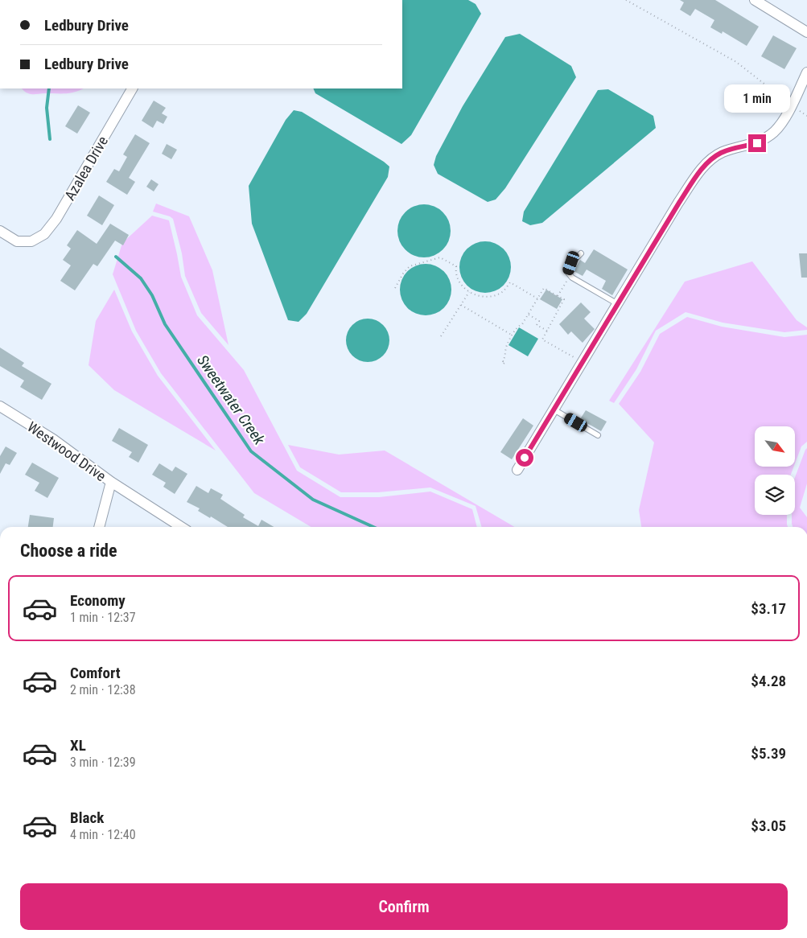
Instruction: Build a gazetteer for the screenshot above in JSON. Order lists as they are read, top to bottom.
{
  "streets": {
    "street": ["Azalea Drive", "Westwood Drive"]
  },
  "water": ["Sweetwater Creek"],
  "north": "bottom right",
  "page": {
    "banner": ["Ledbury Drive", "Ledbury Drive"],
    "bubble": "1 min",
    "heading": "Choose a ride",
    "list": [
      {
        "name": "Economy",
        "note": "1 min · 12:37",
        "value": "$3.17"
      },
      {
        "name": "Comfort",
        "note": "2 min · 12:38",
        "value": "$4.28"
      },
      {
        "name": "XL",
        "note": "3 min · 12:39",
        "value": "$5.39"
      },
      {
        "name": "Black",
        "note": "4 min · 12:40",
        "value": "$3.05"
      }
    ],
    "buttons": "Confirm"
  }
}
